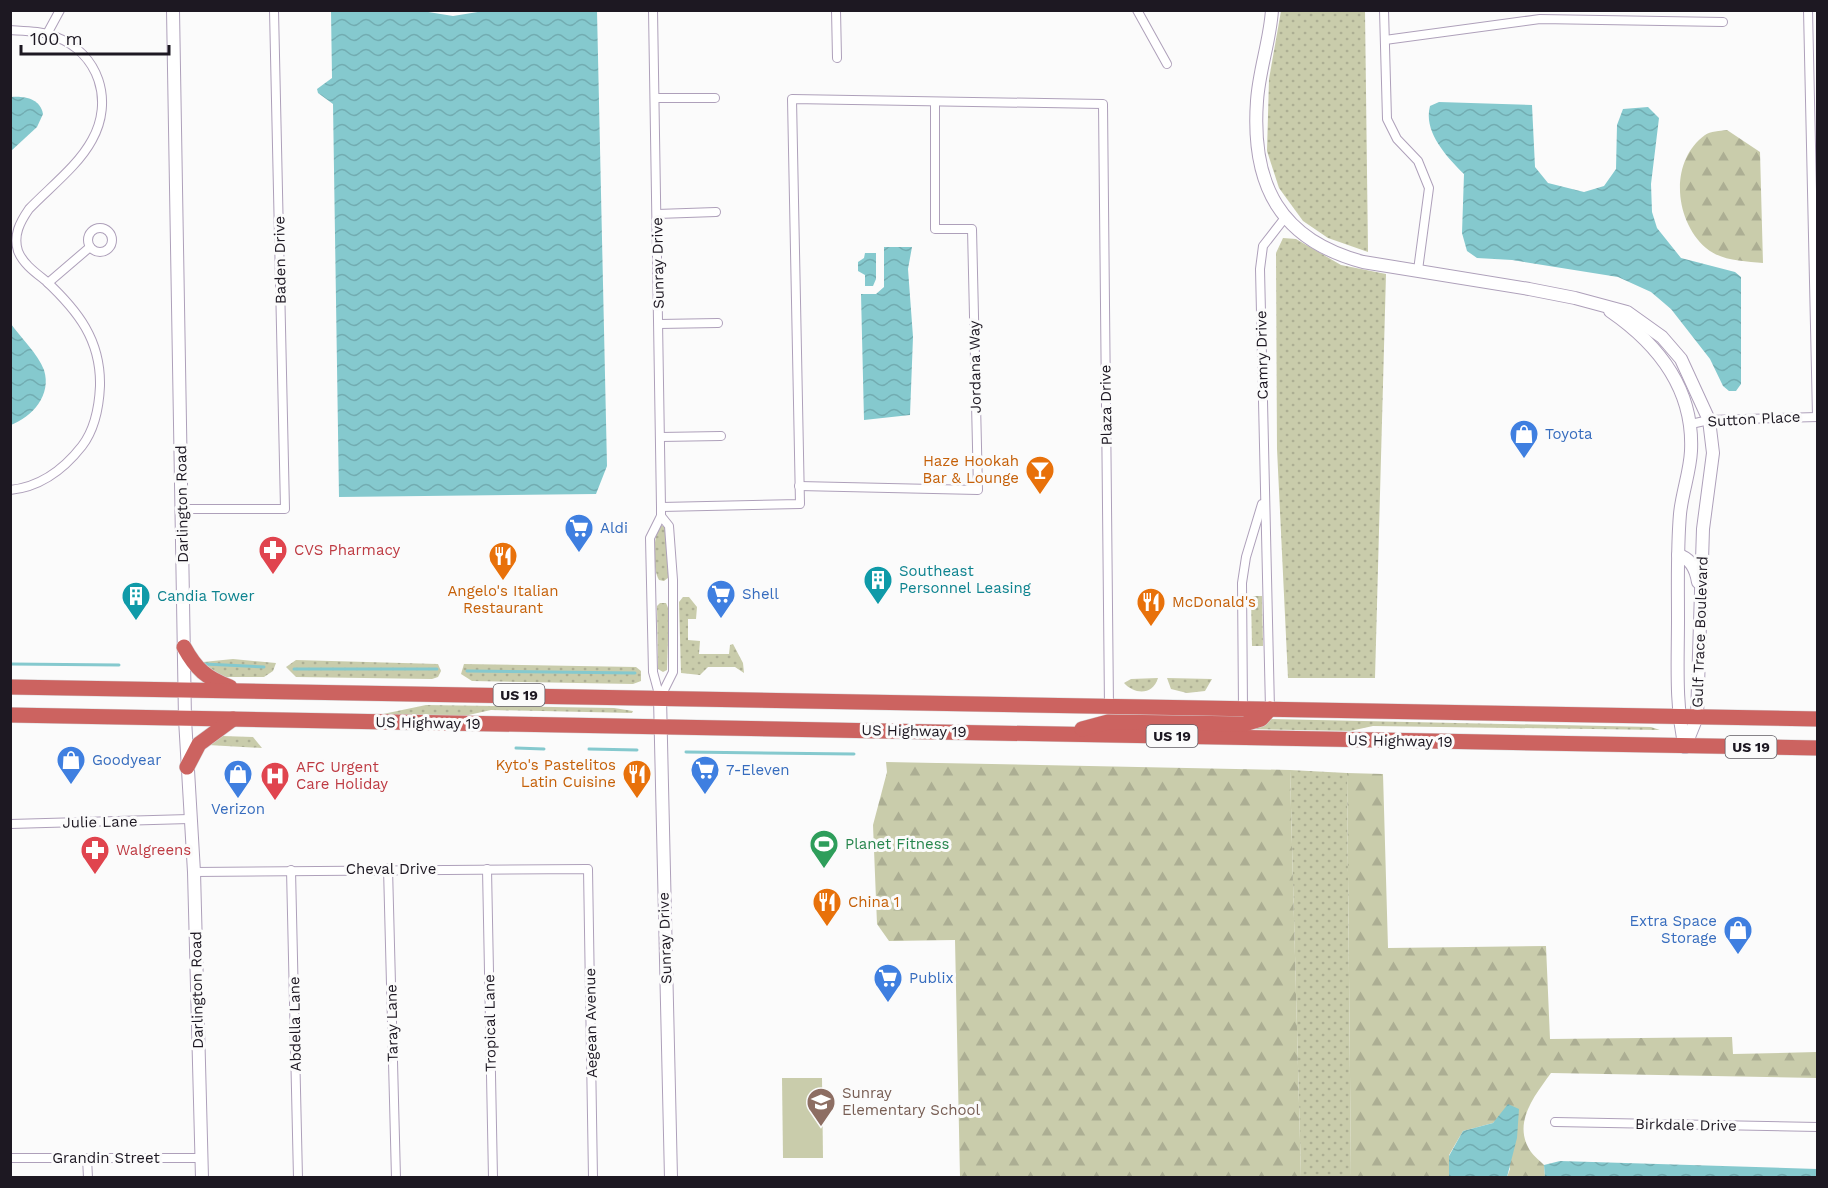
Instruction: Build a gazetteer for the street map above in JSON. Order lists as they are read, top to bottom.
{
  "streets": {
    "highway": ["US 19", "US Highway 19"],
    "street": [
      "Baden Drive",
      "Sunray Drive",
      "Camry Drive",
      "Jordana Way",
      "Plaza Drive",
      "Sutton Place",
      "Darlington Road",
      "Gulf Trace Boulevard",
      "Julie Lane",
      "Cheval Drive",
      "Taray Lane",
      "Tropical Lane",
      "Aegean Avenue",
      "Abdella Lane",
      "Birkdale Drive",
      "Grandin Street"
    ]
  },
  "crossings": [
    ["Baden Drive", "Darlington Road"],
    ["Sunray Drive", "US Highway 19"],
    ["Camry Drive", "Gulf Trace Boulevard"],
    ["Camry Drive", "US Highway 19"],
    ["Jordana Way", "Plaza Drive"],
    ["Plaza Drive", "US Highway 19"],
    ["Sutton Place", "Gulf Trace Boulevard"],
    ["Darlington Road", "US Highway 19"],
    ["Darlington Road", "Julie Lane"],
    ["Darlington Road", "Cheval Drive"],
    ["Darlington Road", "Grandin Street"],
    ["Gulf Trace Boulevard", "US Highway 19"],
    ["Cheval Drive", "Taray Lane"],
    ["Cheval Drive", "Tropical Lane"],
    ["Cheval Drive", "Aegean Avenue"],
    ["Cheval Drive", "Abdella Lane"]
  ],
  "places": {
    "shop": [
      "Toyota",
      "Goodyear",
      "Verizon",
      "Extra Space Storage"
    ],
    "bar": ["Haze Hookah Bar & Lounge"],
    "supermarket": [
      "Aldi",
      "Shell",
      "7-Eleven",
      "Publix"
    ],
    "pharmacy": ["CVS Pharmacy", "Walgreens"],
    "restaurant": [
      "Angelo's Italian Restaurant",
      "McDonald's",
      "Kyto's Pastelitos Latin Cuisine",
      "China 1"
    ],
    "building": ["Southeast Personnel Leasing", "Candia Tower"],
    "hospital": ["AFC Urgent Care Holiday"],
    "sports": ["Planet Fitness"],
    "school or university": ["Sunray Elementary School"]
  },
  "scale_bar": "100 m"
}
